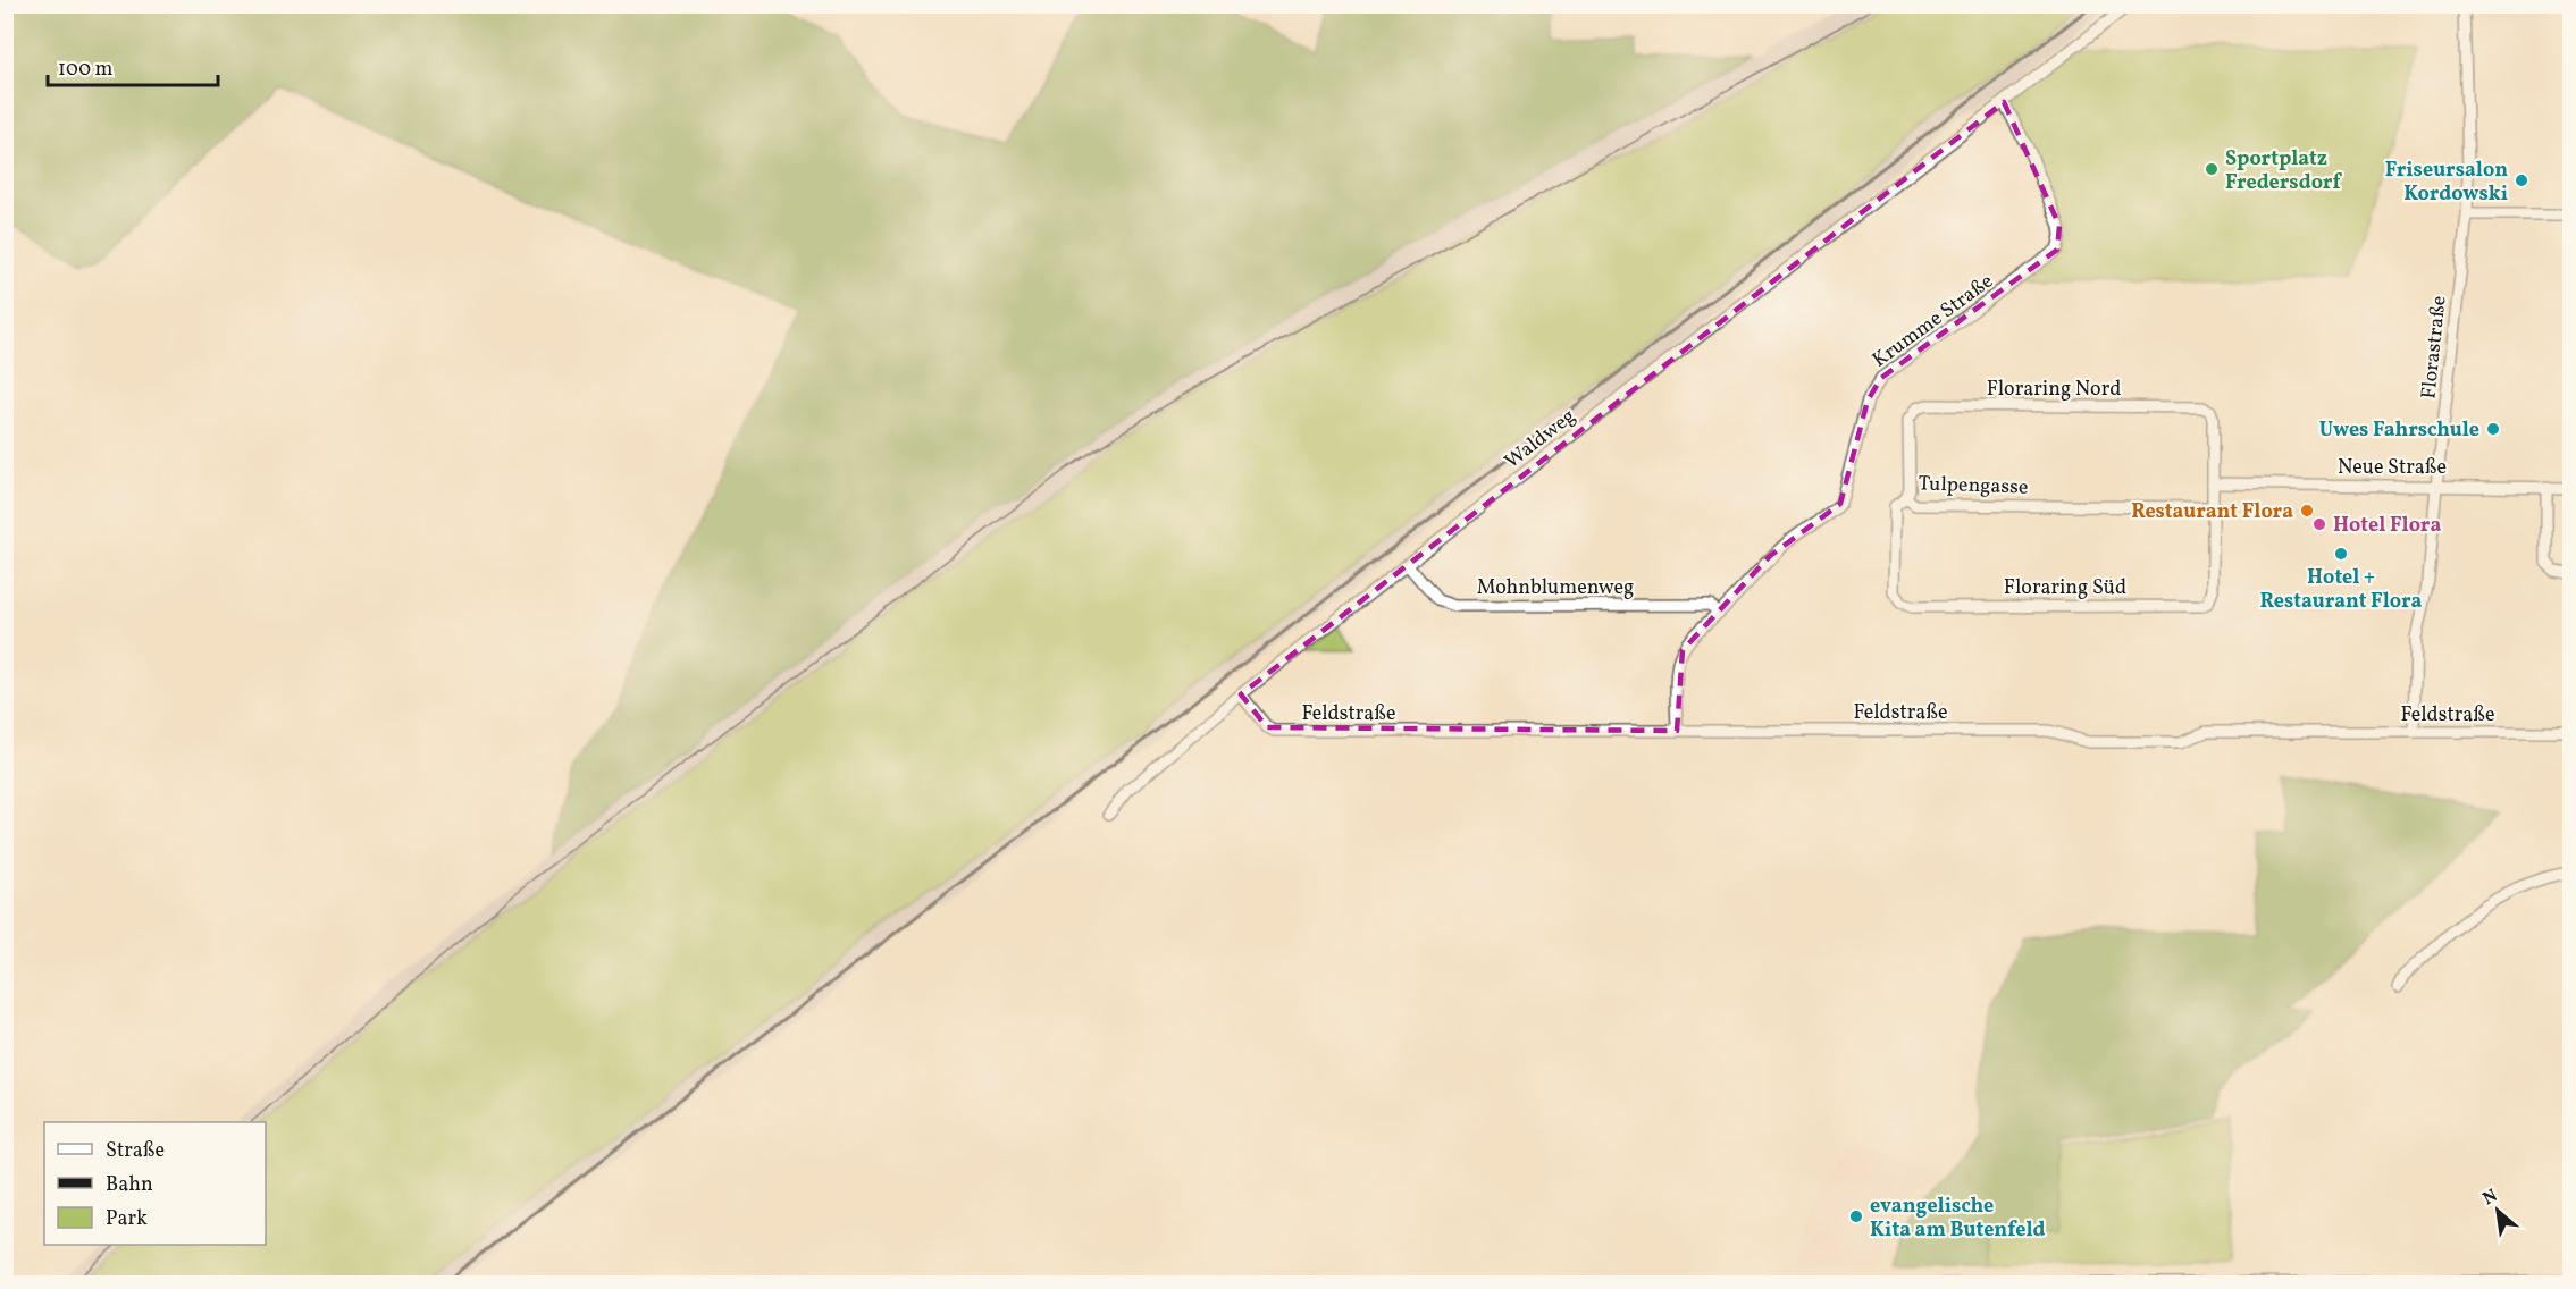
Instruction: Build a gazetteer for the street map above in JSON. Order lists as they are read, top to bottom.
{
  "streets": {
    "street": [
      "Krumme Straße",
      "Florastraße",
      "Floraring Nord",
      "Waldweg",
      "Neue Straße",
      "Tulpengasse",
      "Mohnblumenweg",
      "Floraring Süd",
      "Feldstraße"
    ]
  },
  "crossings": [
    ["Krumme Straße", "Waldweg"],
    ["Krumme Straße", "Mohnblumenweg"],
    ["Krumme Straße", "Feldstraße"],
    ["Florastraße", "Neue Straße"],
    ["Florastraße", "Feldstraße"],
    ["Floraring Nord", "Neue Straße"],
    ["Floraring Nord", "Tulpengasse"],
    ["Floraring Nord", "Floraring Süd"],
    ["Waldweg", "Mohnblumenweg"],
    ["Waldweg", "Feldstraße"],
    ["Neue Straße", "Floraring Süd"],
    ["Tulpengasse", "Floraring Süd"]
  ],
  "places": [
    "Sportplatz Fredersdorf",
    "Friseursalon Kordowski",
    "Uwes Fahrschule",
    "Restaurant Flora",
    "Hotel Flora",
    "Hotel + Restaurant Flora",
    "evangelische Kita am Butenfeld"
  ],
  "legend": ["Straße", "Bahn", "Park"],
  "scale_bar": "100 m",
  "north": "top left"
}
